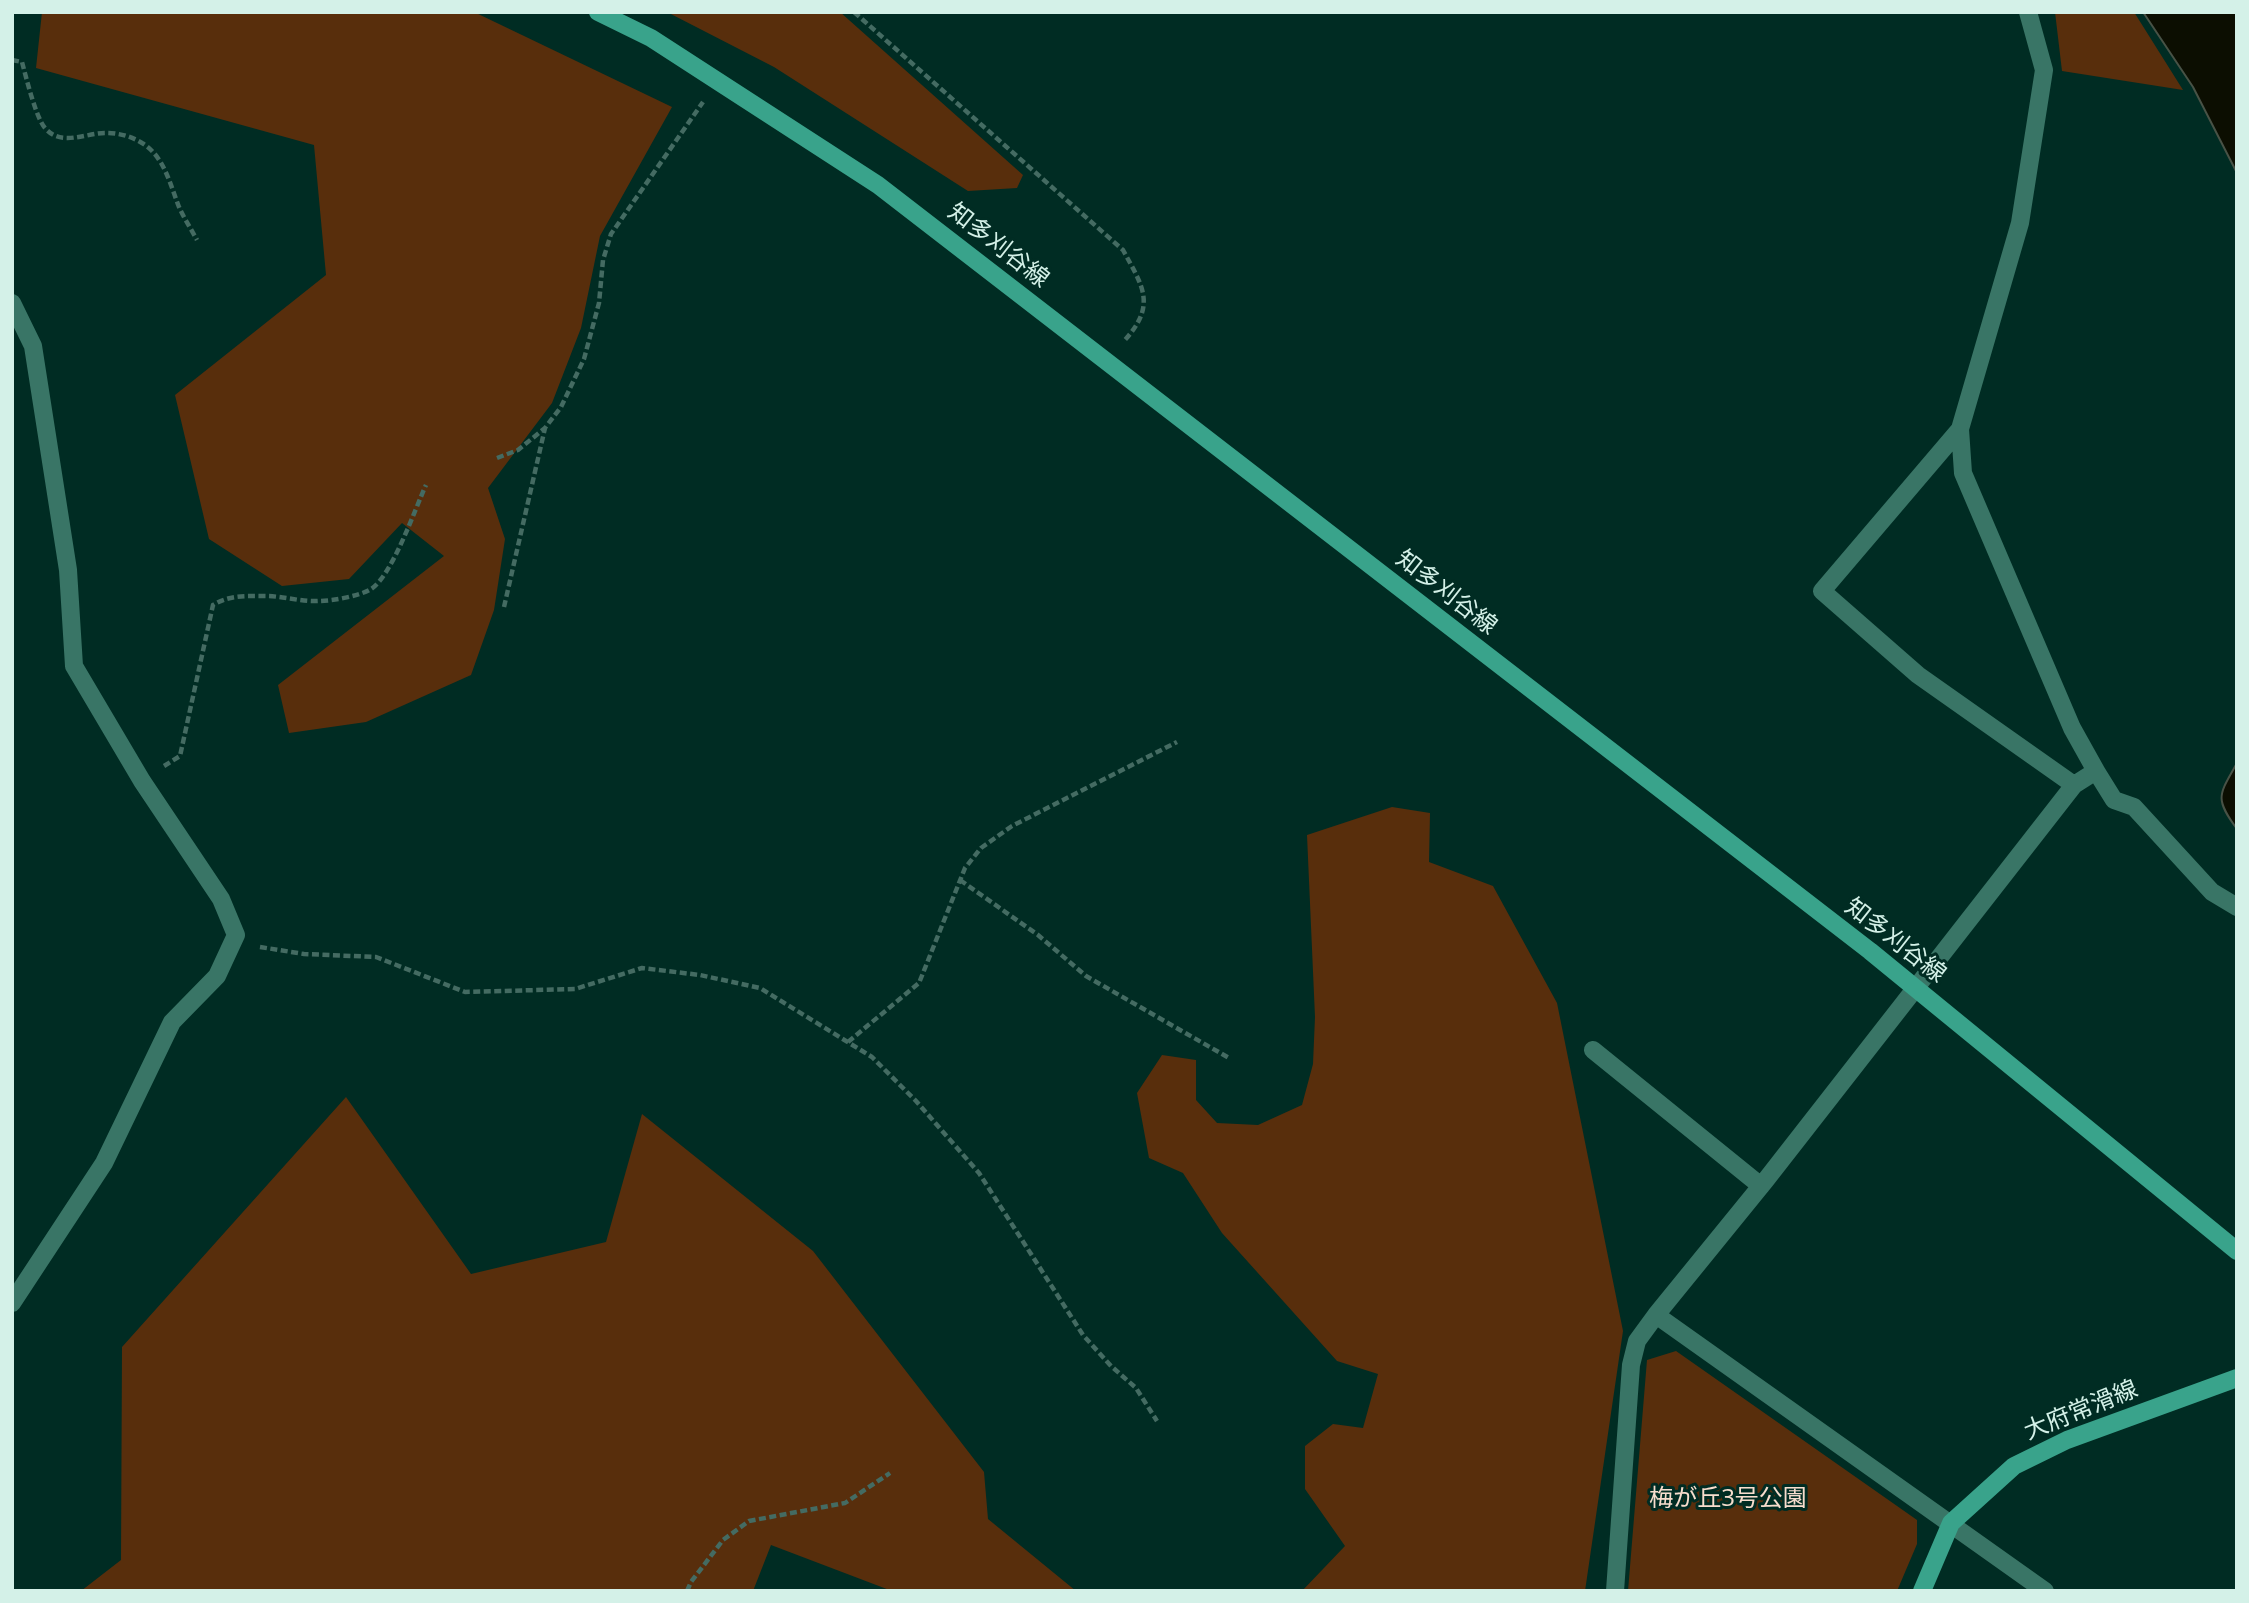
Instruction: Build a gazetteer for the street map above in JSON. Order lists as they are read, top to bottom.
{
  "streets": {
    "street": ["知多刈谷線", "大府常滑線"]
  },
  "parks": ["梅が丘3号公園"]
}
